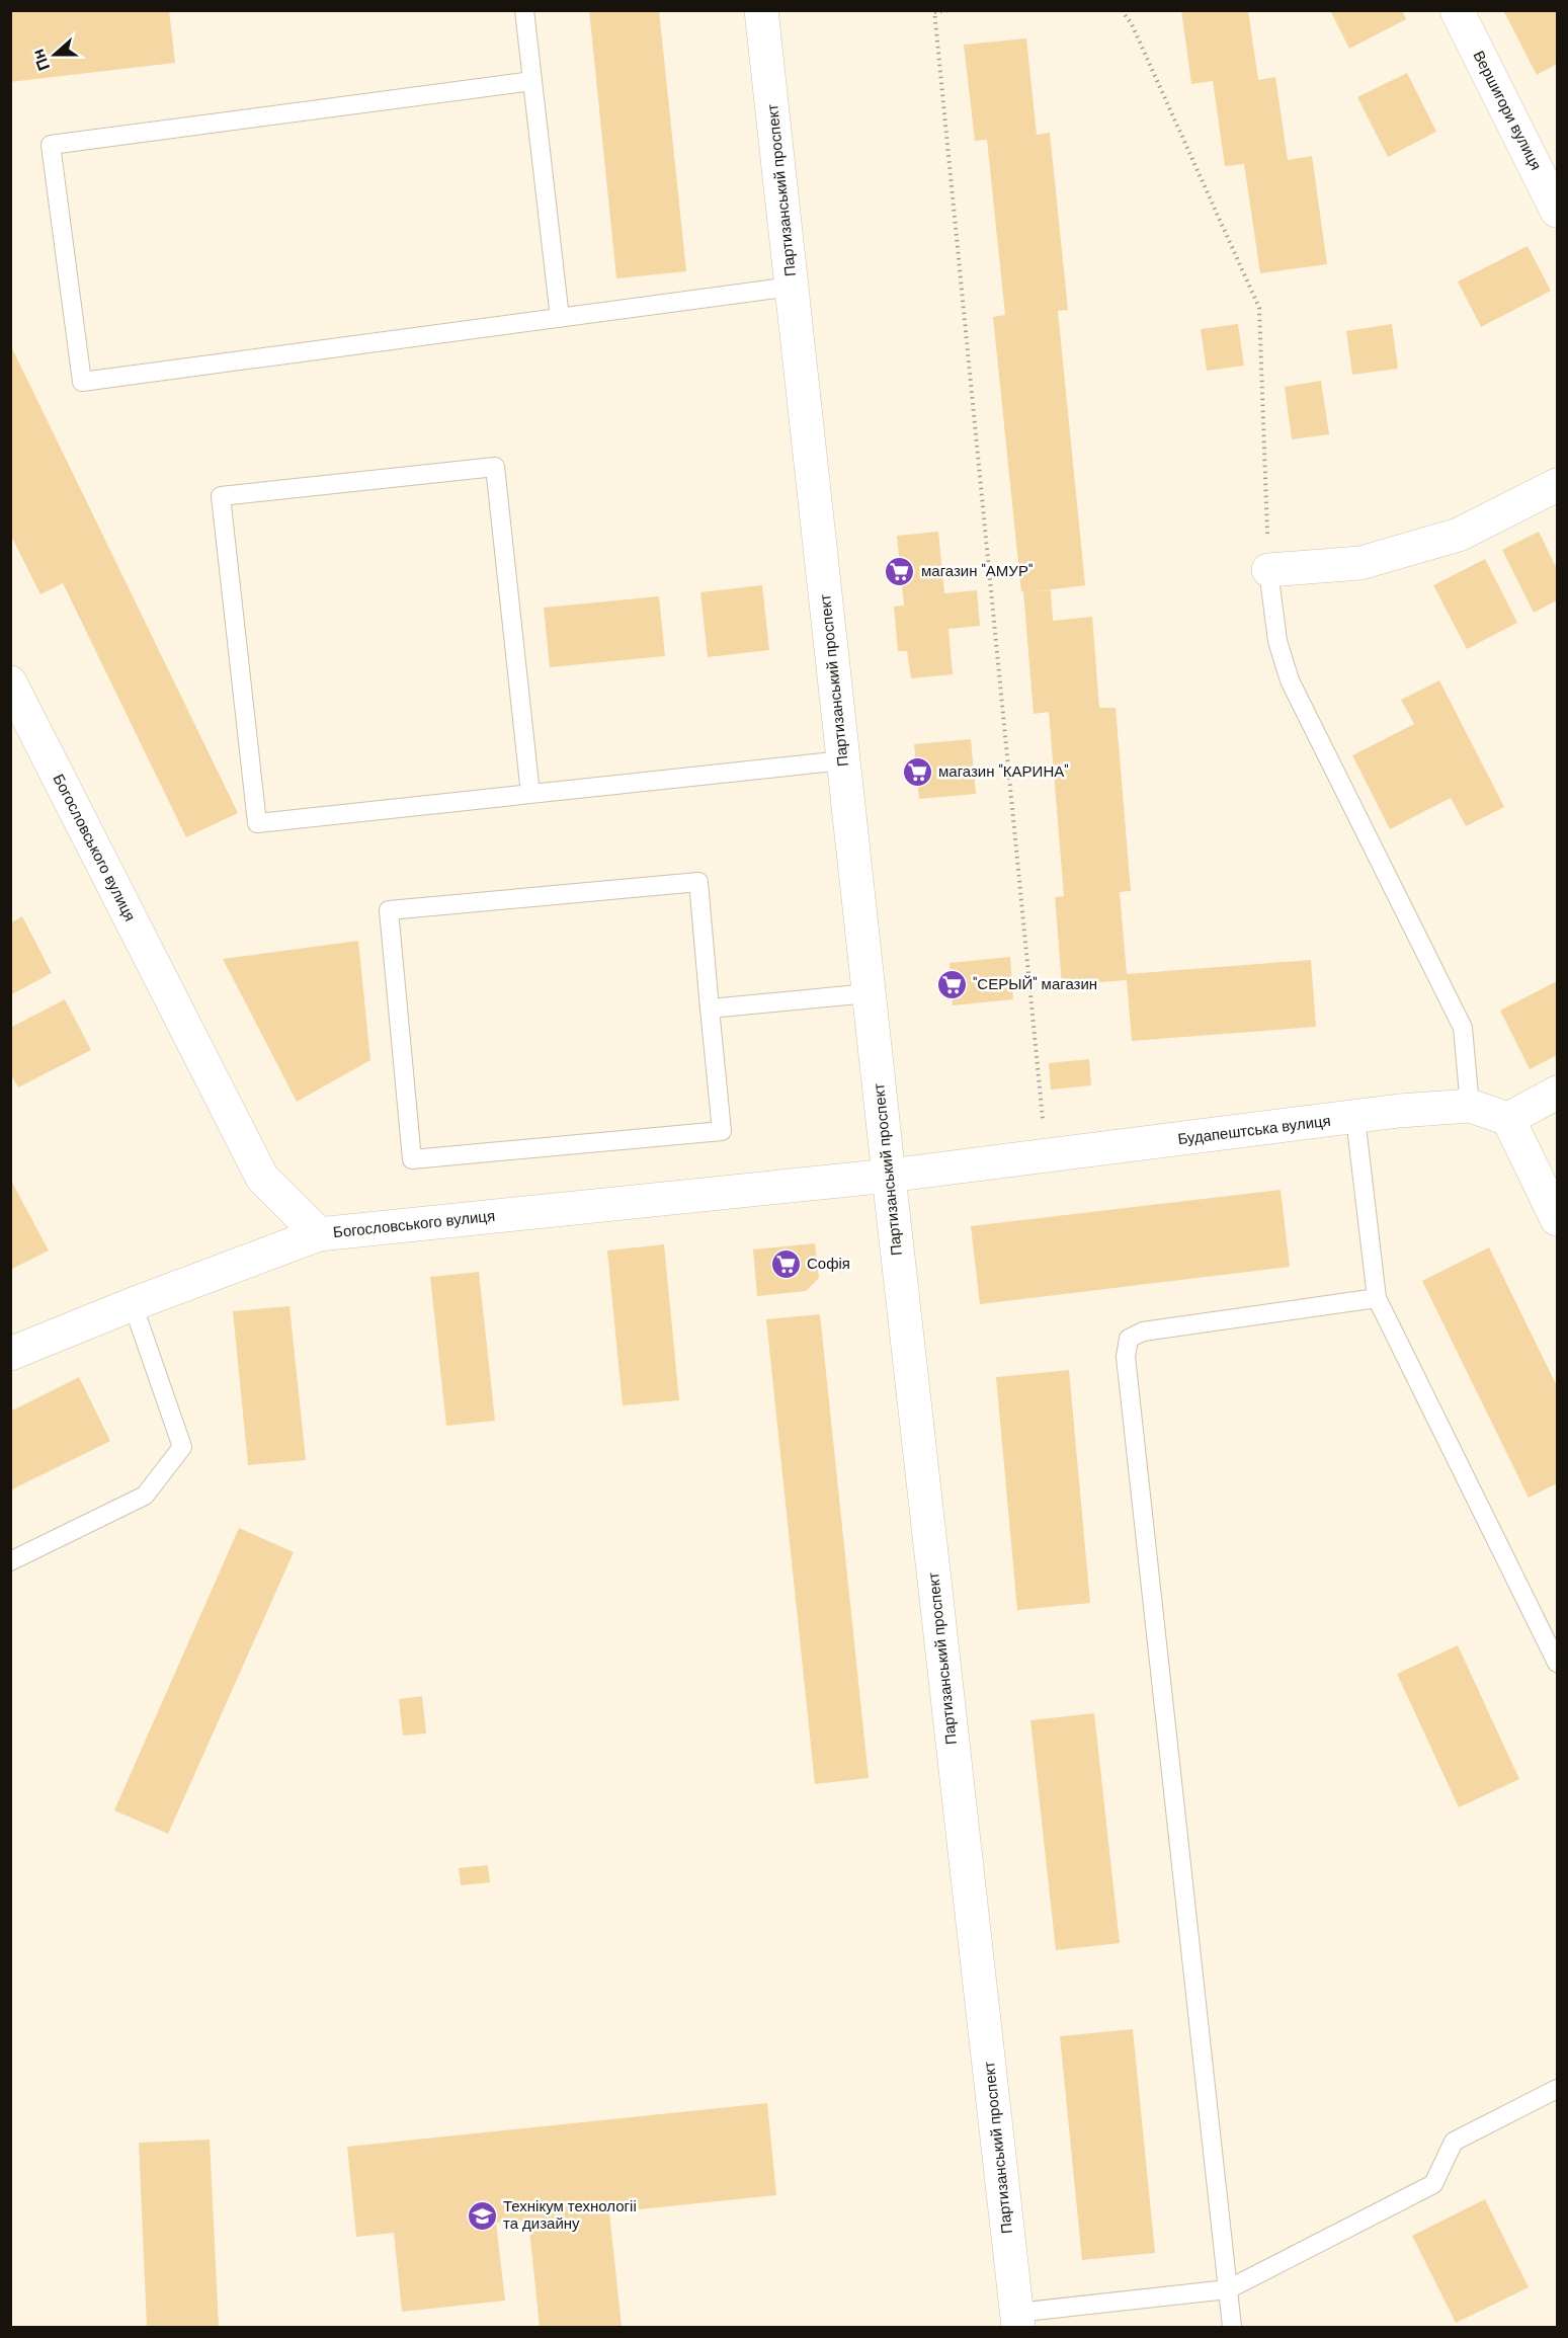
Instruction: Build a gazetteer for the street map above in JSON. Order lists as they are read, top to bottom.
{
  "streets": {
    "street": [
      "Вершигори вулиця",
      "Партизанський проспект",
      "Богословського вулиця",
      "Будапештська вулиця"
    ]
  },
  "crossings": [
    ["Партизанський проспект", "Богословського вулиця"],
    ["Партизанський проспект", "Будапештська вулиця"],
    ["Богословського вулиця", "Будапештська вулиця"]
  ],
  "places": {
    "supermarket": [
      "магазин \"АМУР\"",
      "магазин \"КАРИНА\"",
      "\"СЕРЫЙ\" магазин",
      "Софія"
    ],
    "school or university": ["Технікум технологіі та дизайну"]
  },
  "north": "left"
}
